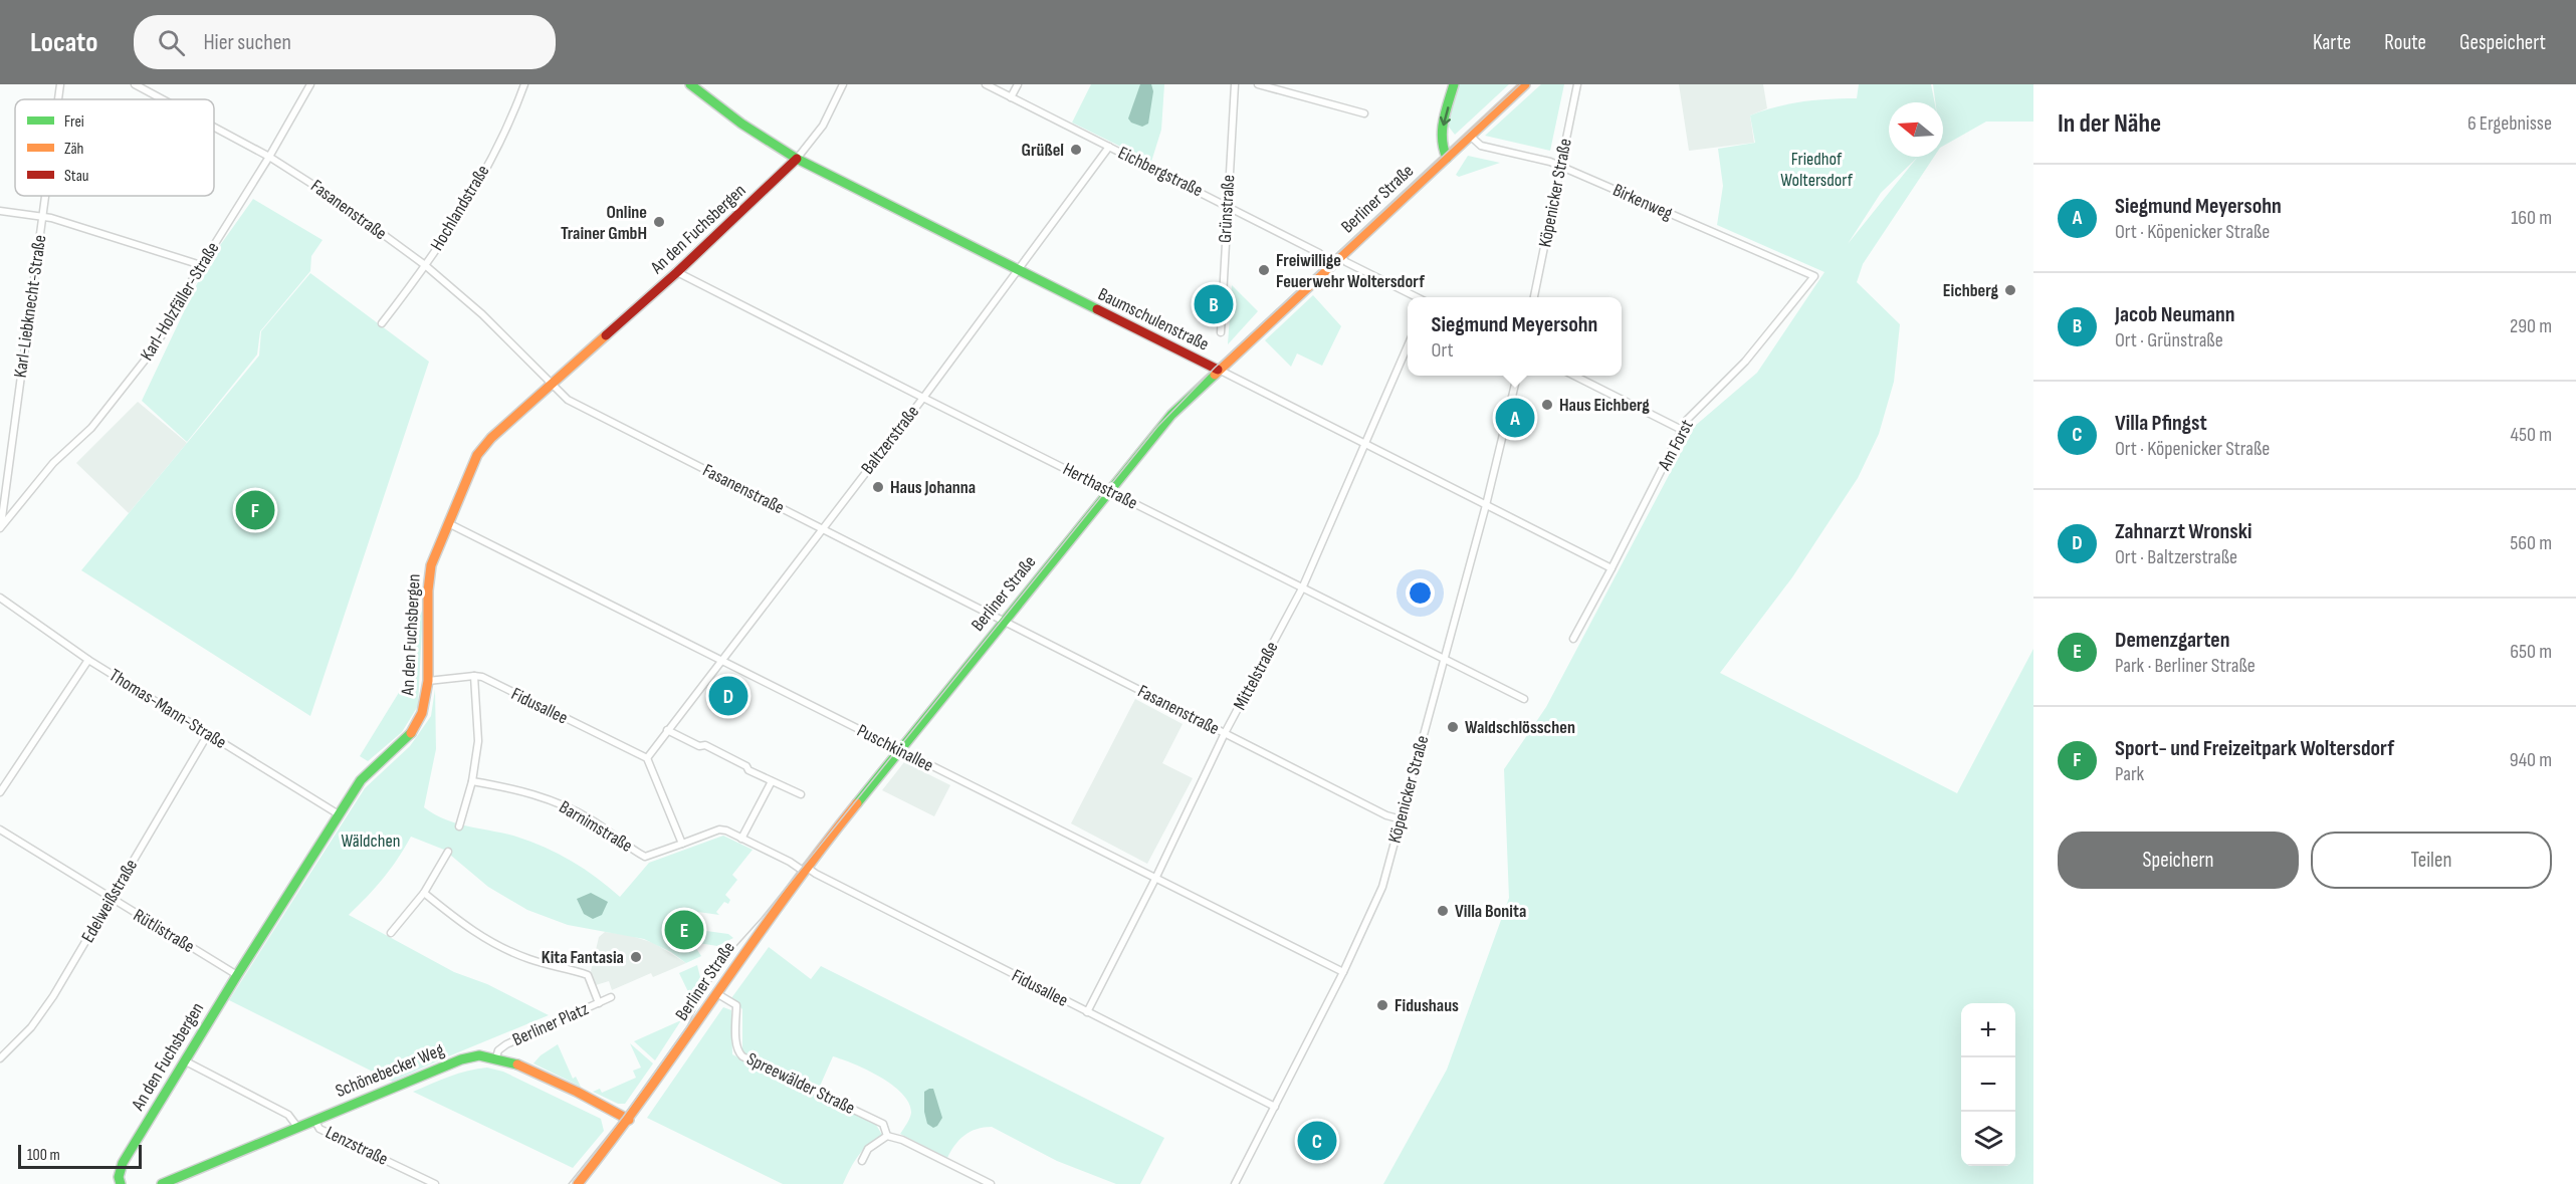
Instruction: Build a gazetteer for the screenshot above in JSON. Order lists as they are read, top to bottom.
{
  "streets": {
    "street": [
      "Eichbergstraße",
      "Köpenicker Straße",
      "Berliner Straße",
      "Birkenweg",
      "Hochlandstraße",
      "Grünstraße",
      "Fasanenstraße",
      "An den Fuchsbergen",
      "Karl-Holzfäller-Straße",
      "Karl-Liebknecht-Straße",
      "Baumschulenstraße",
      "Baltzerstraße",
      "Am Forst",
      "Herthastraße",
      "Mittelstraße",
      "Fidusallee",
      "Thomas-Mann-Straße",
      "Puschkinallee",
      "Barnimstraße",
      "Edelweißstraße",
      "Rütlistraße",
      "Berliner Platz",
      "Schönebecker Weg",
      "Spreewälder Straße",
      "Lenzstraße"
    ]
  },
  "crossings": [
    ["Eichbergstraße", "Berliner Straße"],
    ["Eichbergstraße", "Grünstraße"],
    ["Eichbergstraße", "Baltzerstraße"],
    ["Köpenicker Straße", "Birkenweg"],
    ["Köpenicker Straße", "Fasanenstraße"],
    ["Köpenicker Straße", "Baumschulenstraße"],
    ["Köpenicker Straße", "Herthastraße"],
    ["Köpenicker Straße", "Fidusallee"],
    ["Köpenicker Straße", "Puschkinallee"],
    ["Berliner Straße", "Birkenweg"],
    ["Berliner Straße", "Fasanenstraße"],
    ["Berliner Straße", "Baumschulenstraße"],
    ["Berliner Straße", "Herthastraße"],
    ["Berliner Straße", "Fidusallee"],
    ["Berliner Straße", "Puschkinallee"],
    ["Berliner Straße", "Schönebecker Weg"],
    ["Berliner Straße", "Spreewälder Straße"],
    ["Birkenweg", "Am Forst"],
    ["Hochlandstraße", "Fasanenstraße"],
    ["Fasanenstraße", "An den Fuchsbergen"],
    ["Fasanenstraße", "Karl-Holzfäller-Straße"],
    ["Fasanenstraße", "Baltzerstraße"],
    ["Fasanenstraße", "Mittelstraße"],
    ["An den Fuchsbergen", "Baumschulenstraße"],
    ["An den Fuchsbergen", "Herthastraße"],
    ["An den Fuchsbergen", "Fidusallee"],
    ["An den Fuchsbergen", "Thomas-Mann-Straße"],
    ["An den Fuchsbergen", "Puschkinallee"],
    ["An den Fuchsbergen", "Rütlistraße"],
    ["Karl-Holzfäller-Straße", "Karl-Liebknecht-Straße"],
    ["Baumschulenstraße", "Baltzerstraße"],
    ["Baumschulenstraße", "Am Forst"],
    ["Baumschulenstraße", "Mittelstraße"],
    ["Baltzerstraße", "Herthastraße"],
    ["Baltzerstraße", "Puschkinallee"],
    ["Herthastraße", "Mittelstraße"],
    ["Mittelstraße", "Fidusallee"],
    ["Mittelstraße", "Puschkinallee"],
    ["Fidusallee", "Barnimstraße"],
    ["Thomas-Mann-Straße", "Edelweißstraße"],
    ["Edelweißstraße", "Rütlistraße"],
    ["Berliner Platz", "Schönebecker Weg"],
    ["Schönebecker Weg", "Lenzstraße"]
  ],
  "parks": ["Friedhof Woltersdorf", "Wäldchen"],
  "places": [
    "Grüßel",
    "Online Trainer GmbH",
    "Freiwillige Feuerwehr Woltersdorf",
    "Eichberg",
    "Haus Eichberg",
    "Haus Johanna",
    "Waldschlösschen",
    "Villa Bonita",
    "Kita Fantasia",
    "Fidushaus"
  ],
  "legend": ["Frei", "Zäh", "Stau"],
  "scale_bar": "100 m",
  "north": "left",
  "page": {
    "header": "Locato",
    "search": "Hier suchen",
    "nav": ["Karte", "Route", "Gespeichert"],
    "heading": ["In der Nähe", "6 Ergebnisse"],
    "list": [
      {
        "mark": "A",
        "name": "Siegmund Meyersohn",
        "note": "Ort · Köpenicker Straße",
        "value": "160 m"
      },
      {
        "mark": "B",
        "name": "Jacob Neumann",
        "note": "Ort · Grünstraße",
        "value": "290 m"
      },
      {
        "mark": "C",
        "name": "Villa Pfingst",
        "note": "Ort · Köpenicker Straße",
        "value": "450 m"
      },
      {
        "mark": "D",
        "name": "Zahnarzt Wronski",
        "note": "Ort · Baltzerstraße",
        "value": "560 m"
      },
      {
        "mark": "E",
        "name": "Demenzgarten",
        "note": "Park · Berliner Straße",
        "value": "650 m"
      },
      {
        "mark": "F",
        "name": "Sport- und Freizeitpark Woltersdorf",
        "note": "Park",
        "value": "940 m"
      }
    ],
    "pins": [
      "B",
      "A",
      "F",
      "D",
      "E",
      "C"
    ],
    "popup": ["Siegmund Meyersohn", "Ort"],
    "buttons": ["Speichern", "Teilen"],
    "map_buttons": ["+", "−"],
    "scale": "100 m"
  }
}
